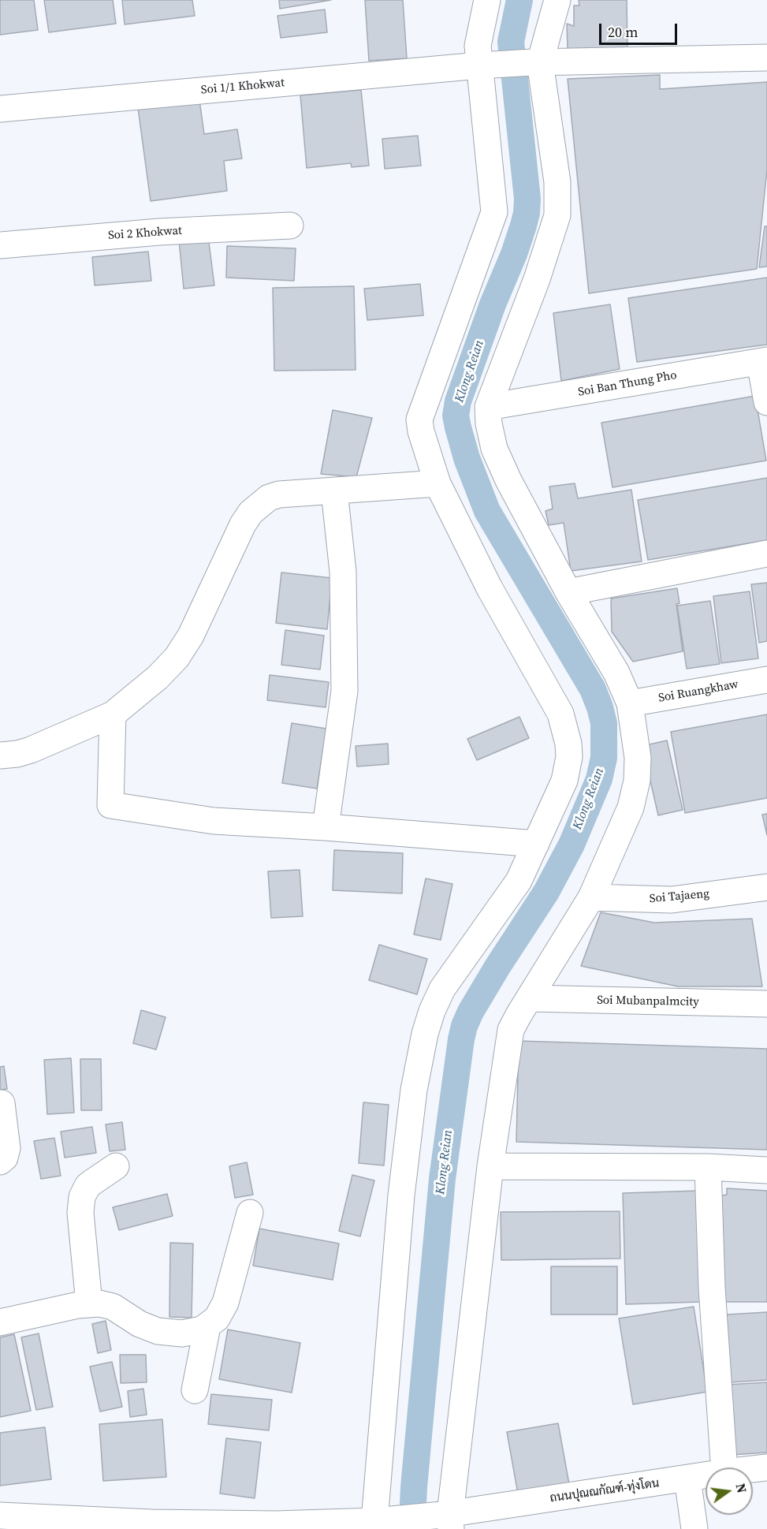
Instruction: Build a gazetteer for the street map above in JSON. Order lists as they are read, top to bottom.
{
  "streets": {
    "street": [
      "Soi 1/1 Khokwat",
      "Soi 2 Khokwat",
      "Soi Ban Thung Pho",
      "Soi Ruangkhaw",
      "Soi Tajaeng",
      "Soi Mubanpalmcity",
      "ถนนปุณณกัณฑ์-ทุ่งโดน"
    ]
  },
  "water": ["Klong Reian"],
  "scale_bar": "20 m",
  "north": "right"
}
